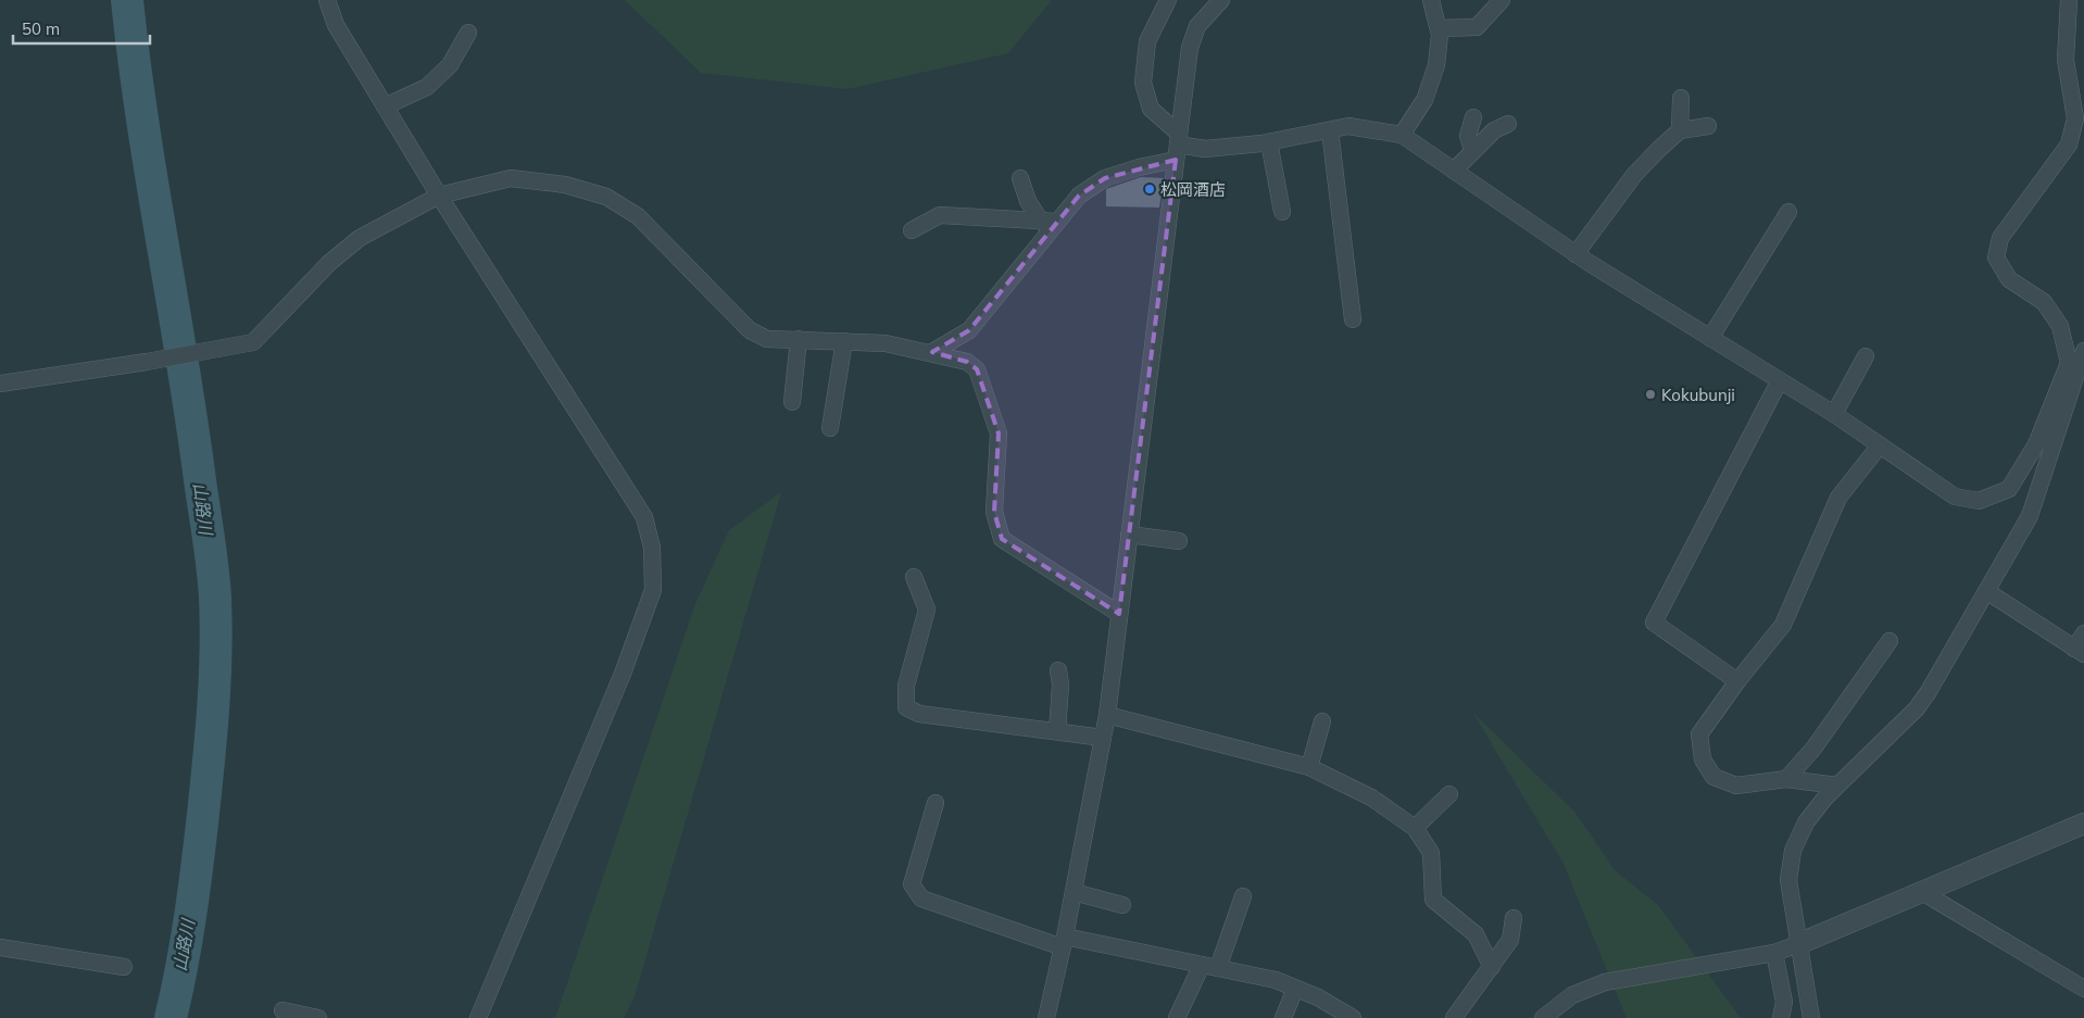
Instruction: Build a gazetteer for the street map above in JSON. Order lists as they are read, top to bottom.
{
  "water": ["山路川"],
  "places": ["松岡酒店", "Kokubunji"],
  "scale_bar": "50 m"
}
